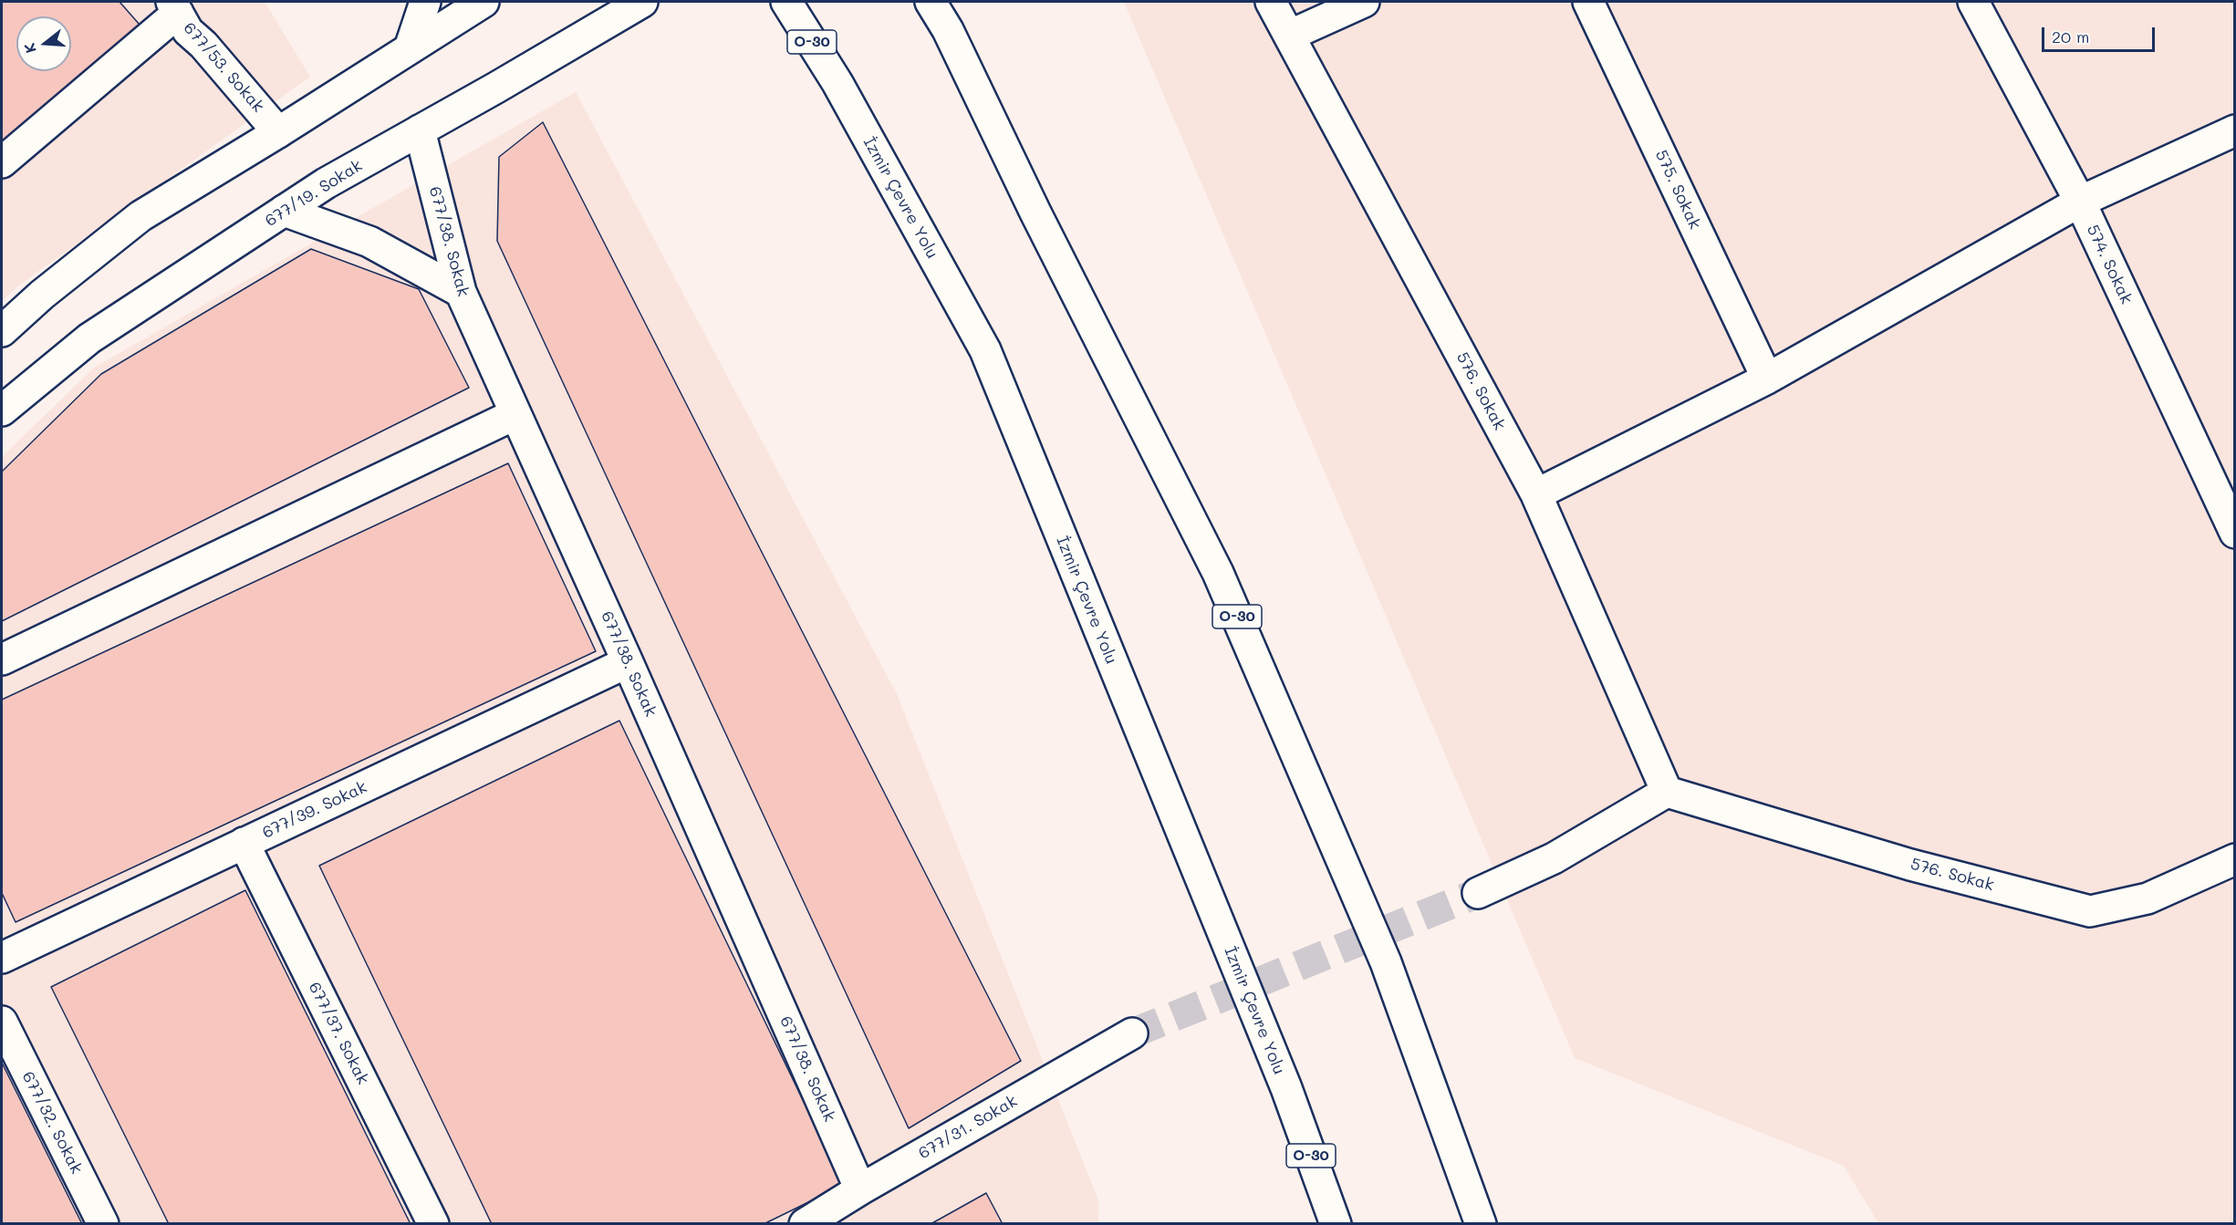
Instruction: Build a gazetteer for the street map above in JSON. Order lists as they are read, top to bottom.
{
  "streets": {
    "main road": [
      "O-30",
      "677/53. Sokak",
      "575. Sokak",
      "677/19. Sokak",
      "İzmir Çevre Yolu",
      "677/38. Sokak",
      "574. Sokak",
      "576. Sokak",
      "677/39. Sokak",
      "677/37. Sokak",
      "677/32. Sokak",
      "677/31. Sokak"
    ]
  },
  "crossings": [
    ["677/19. Sokak", "677/38. Sokak"],
    ["677/38. Sokak", "677/39. Sokak"],
    ["677/38. Sokak", "677/31. Sokak"],
    ["677/39. Sokak", "677/37. Sokak"]
  ],
  "scale_bar": "20 m",
  "north": "left"
}
